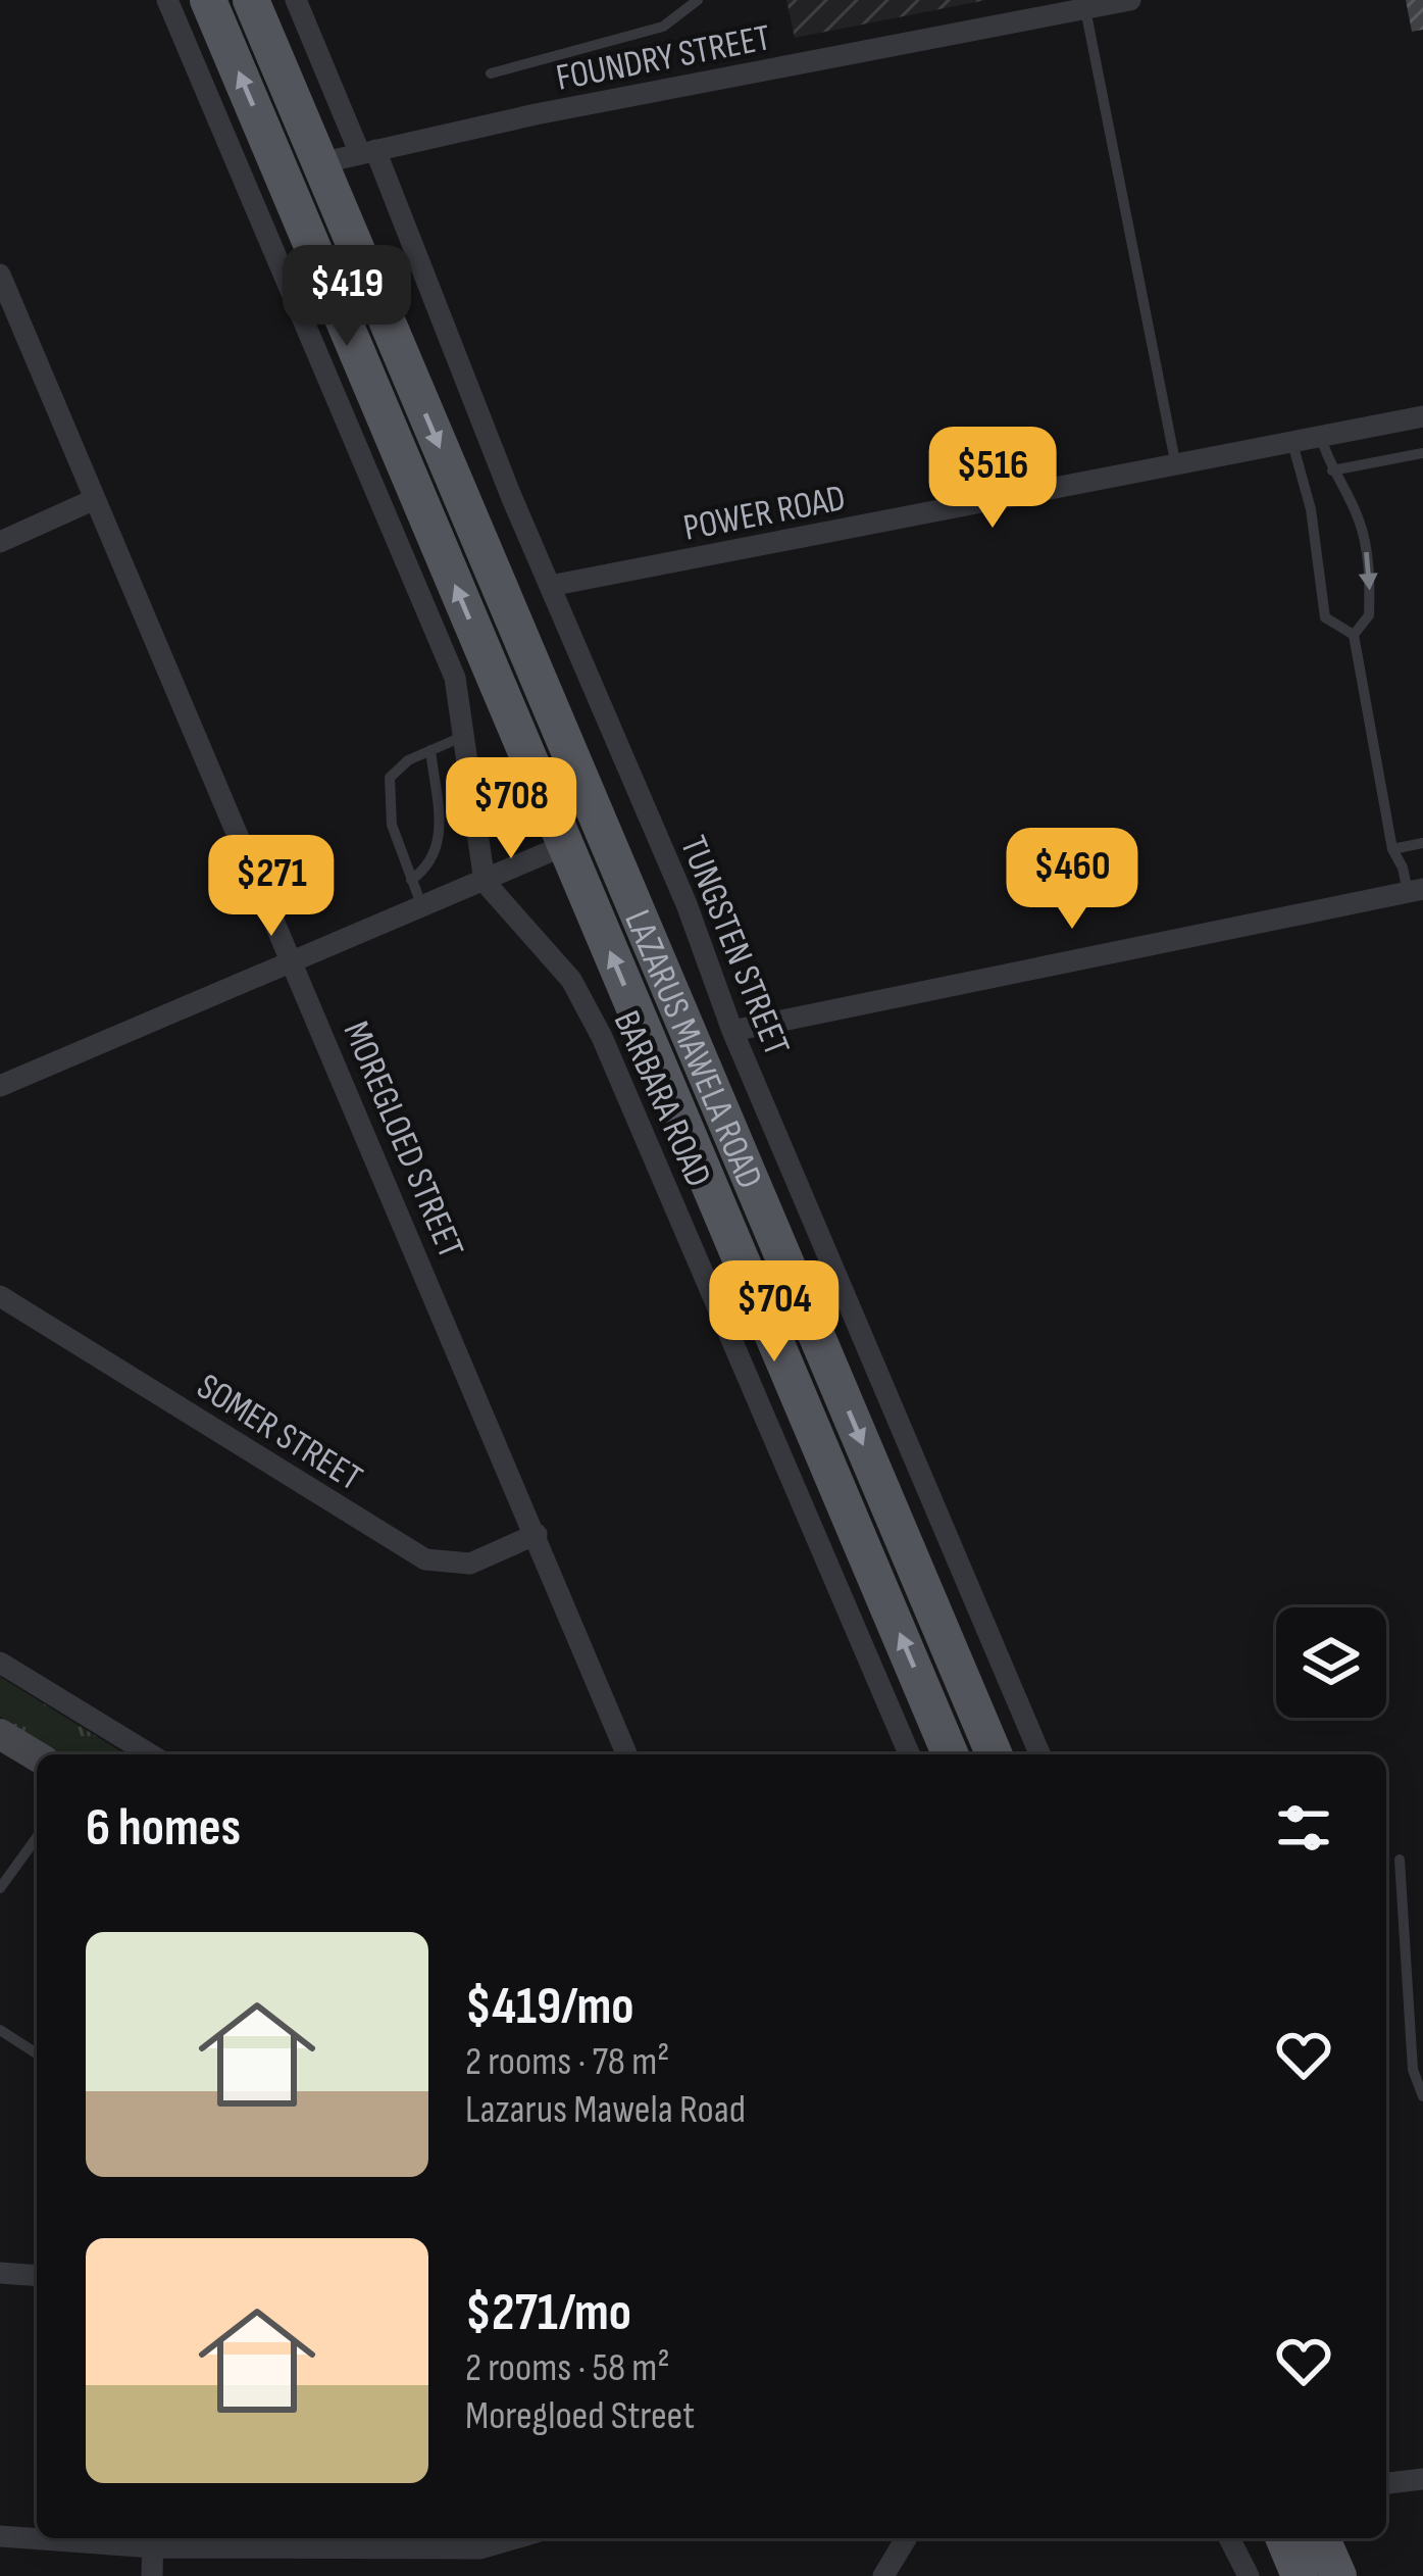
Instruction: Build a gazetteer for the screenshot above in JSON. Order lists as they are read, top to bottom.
{
  "streets": {
    "main road": ["LAZARUS MAWELA ROAD"],
    "street": [
      "FOUNDRY STREET",
      "POWER ROAD",
      "TUNGSTEN STREET",
      "BARBARA ROAD",
      "MOREGLOED STREET",
      "SOMER STREET"
    ]
  },
  "crossings": [
    ["FOUNDRY STREET", "TUNGSTEN STREET"],
    ["FOUNDRY STREET", "LAZARUS MAWELA ROAD"],
    ["POWER ROAD", "TUNGSTEN STREET"],
    ["MOREGLOED STREET", "SOMER STREET"]
  ],
  "page": {
    "price": [
      "$419",
      "$516",
      "$708",
      "$460",
      "$271",
      "$704"
    ],
    "heading": "6 homes",
    "list": [
      {
        "name": "$419/mo",
        "note": "2 rooms · 78 m² · Lazarus Mawela Road"
      },
      {
        "name": "$271/mo",
        "note": "2 rooms · 58 m² · Moregloed Street"
      }
    ]
  }
}
